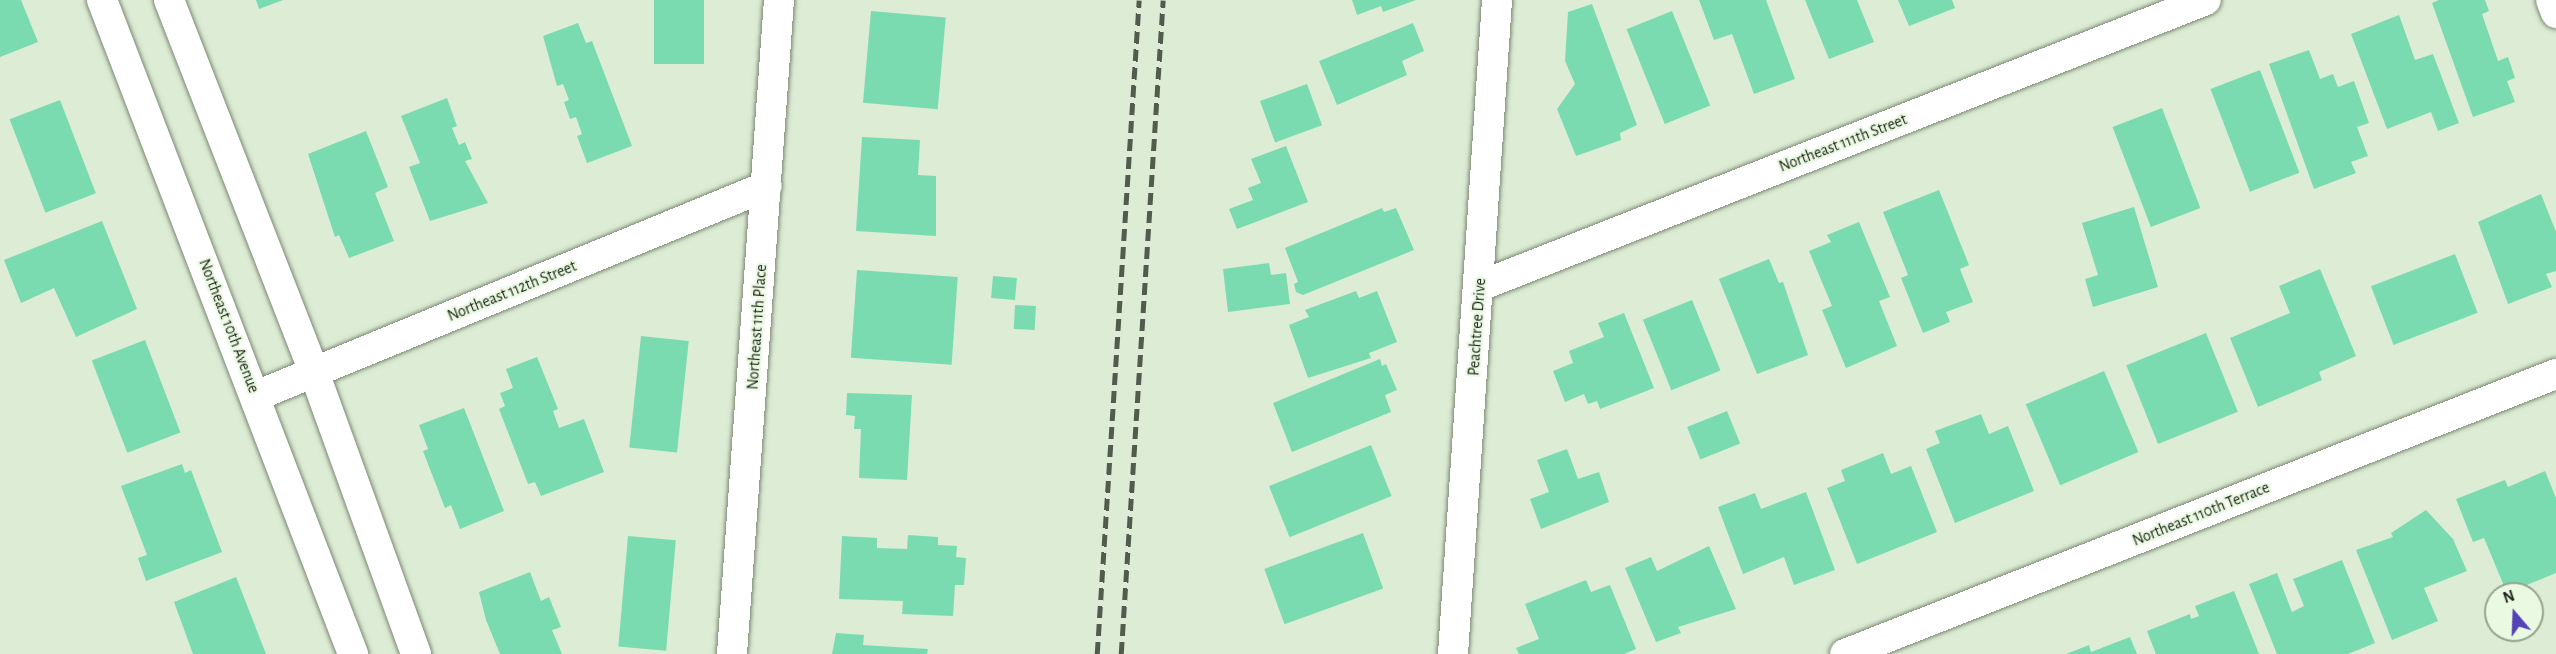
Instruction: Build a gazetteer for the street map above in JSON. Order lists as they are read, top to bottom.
{
  "streets": {
    "street": [
      "Northeast 111th Street",
      "Northeast 112th Street",
      "Northeast 10th Avenue",
      "Northeast 11th Place",
      "Peachtree Drive",
      "Northeast 110th Terrace"
    ]
  },
  "crossings": [
    ["Northeast 111th Street", "Peachtree Drive"],
    ["Northeast 112th Street", "Northeast 10th Avenue"],
    ["Northeast 112th Street", "Northeast 11th Place"]
  ],
  "north": "top"
}
